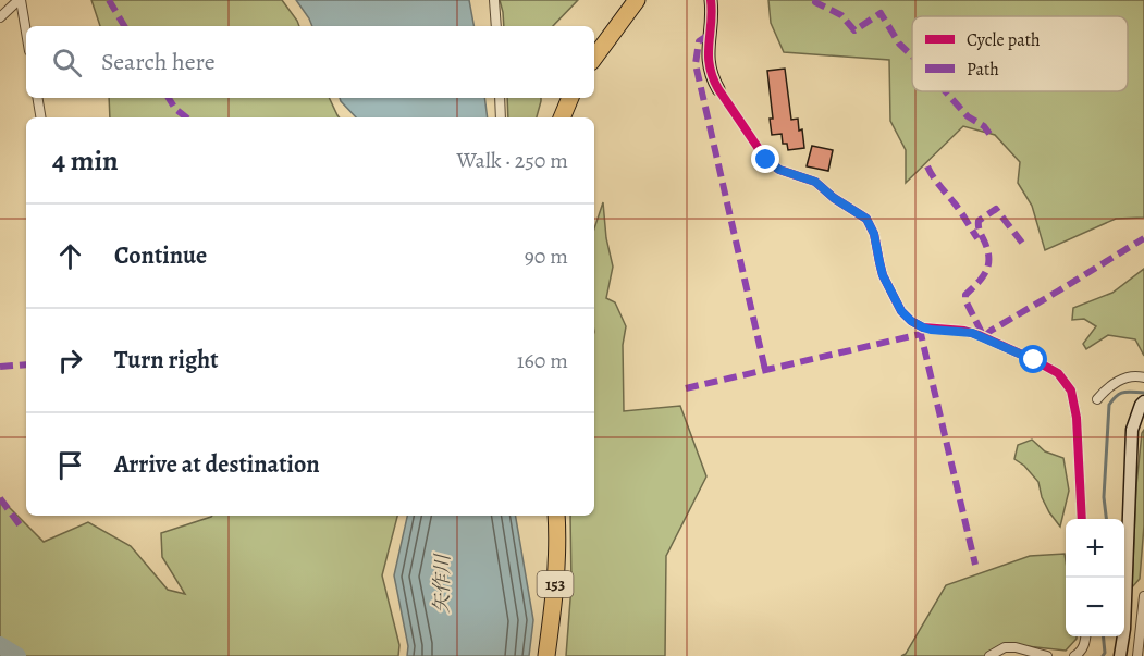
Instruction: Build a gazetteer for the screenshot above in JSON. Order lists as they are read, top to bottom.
{
  "streets": {
    "highway": ["153"]
  },
  "water": ["矢作川"],
  "legend": ["Cycle path", "Path"],
  "page": {
    "search": "Search here",
    "heading": ["4 min", "Walk · 250 m"],
    "list": [
      ["Continue", "90 m"],
      ["Turn right", "160 m"],
      "Arrive at destination"
    ],
    "map_buttons": ["+", "−"]
  }
}
